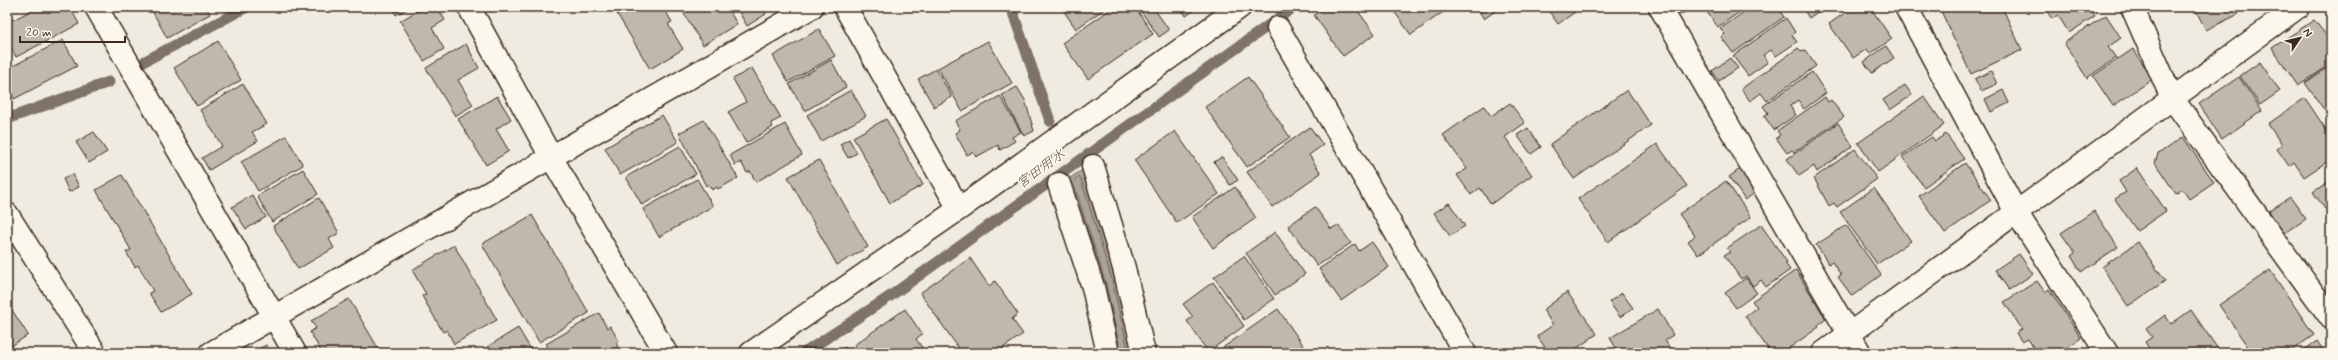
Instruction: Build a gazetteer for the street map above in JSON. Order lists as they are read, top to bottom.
{
  "water": ["宮田用水"],
  "scale_bar": "20 m",
  "north": "top right"
}
